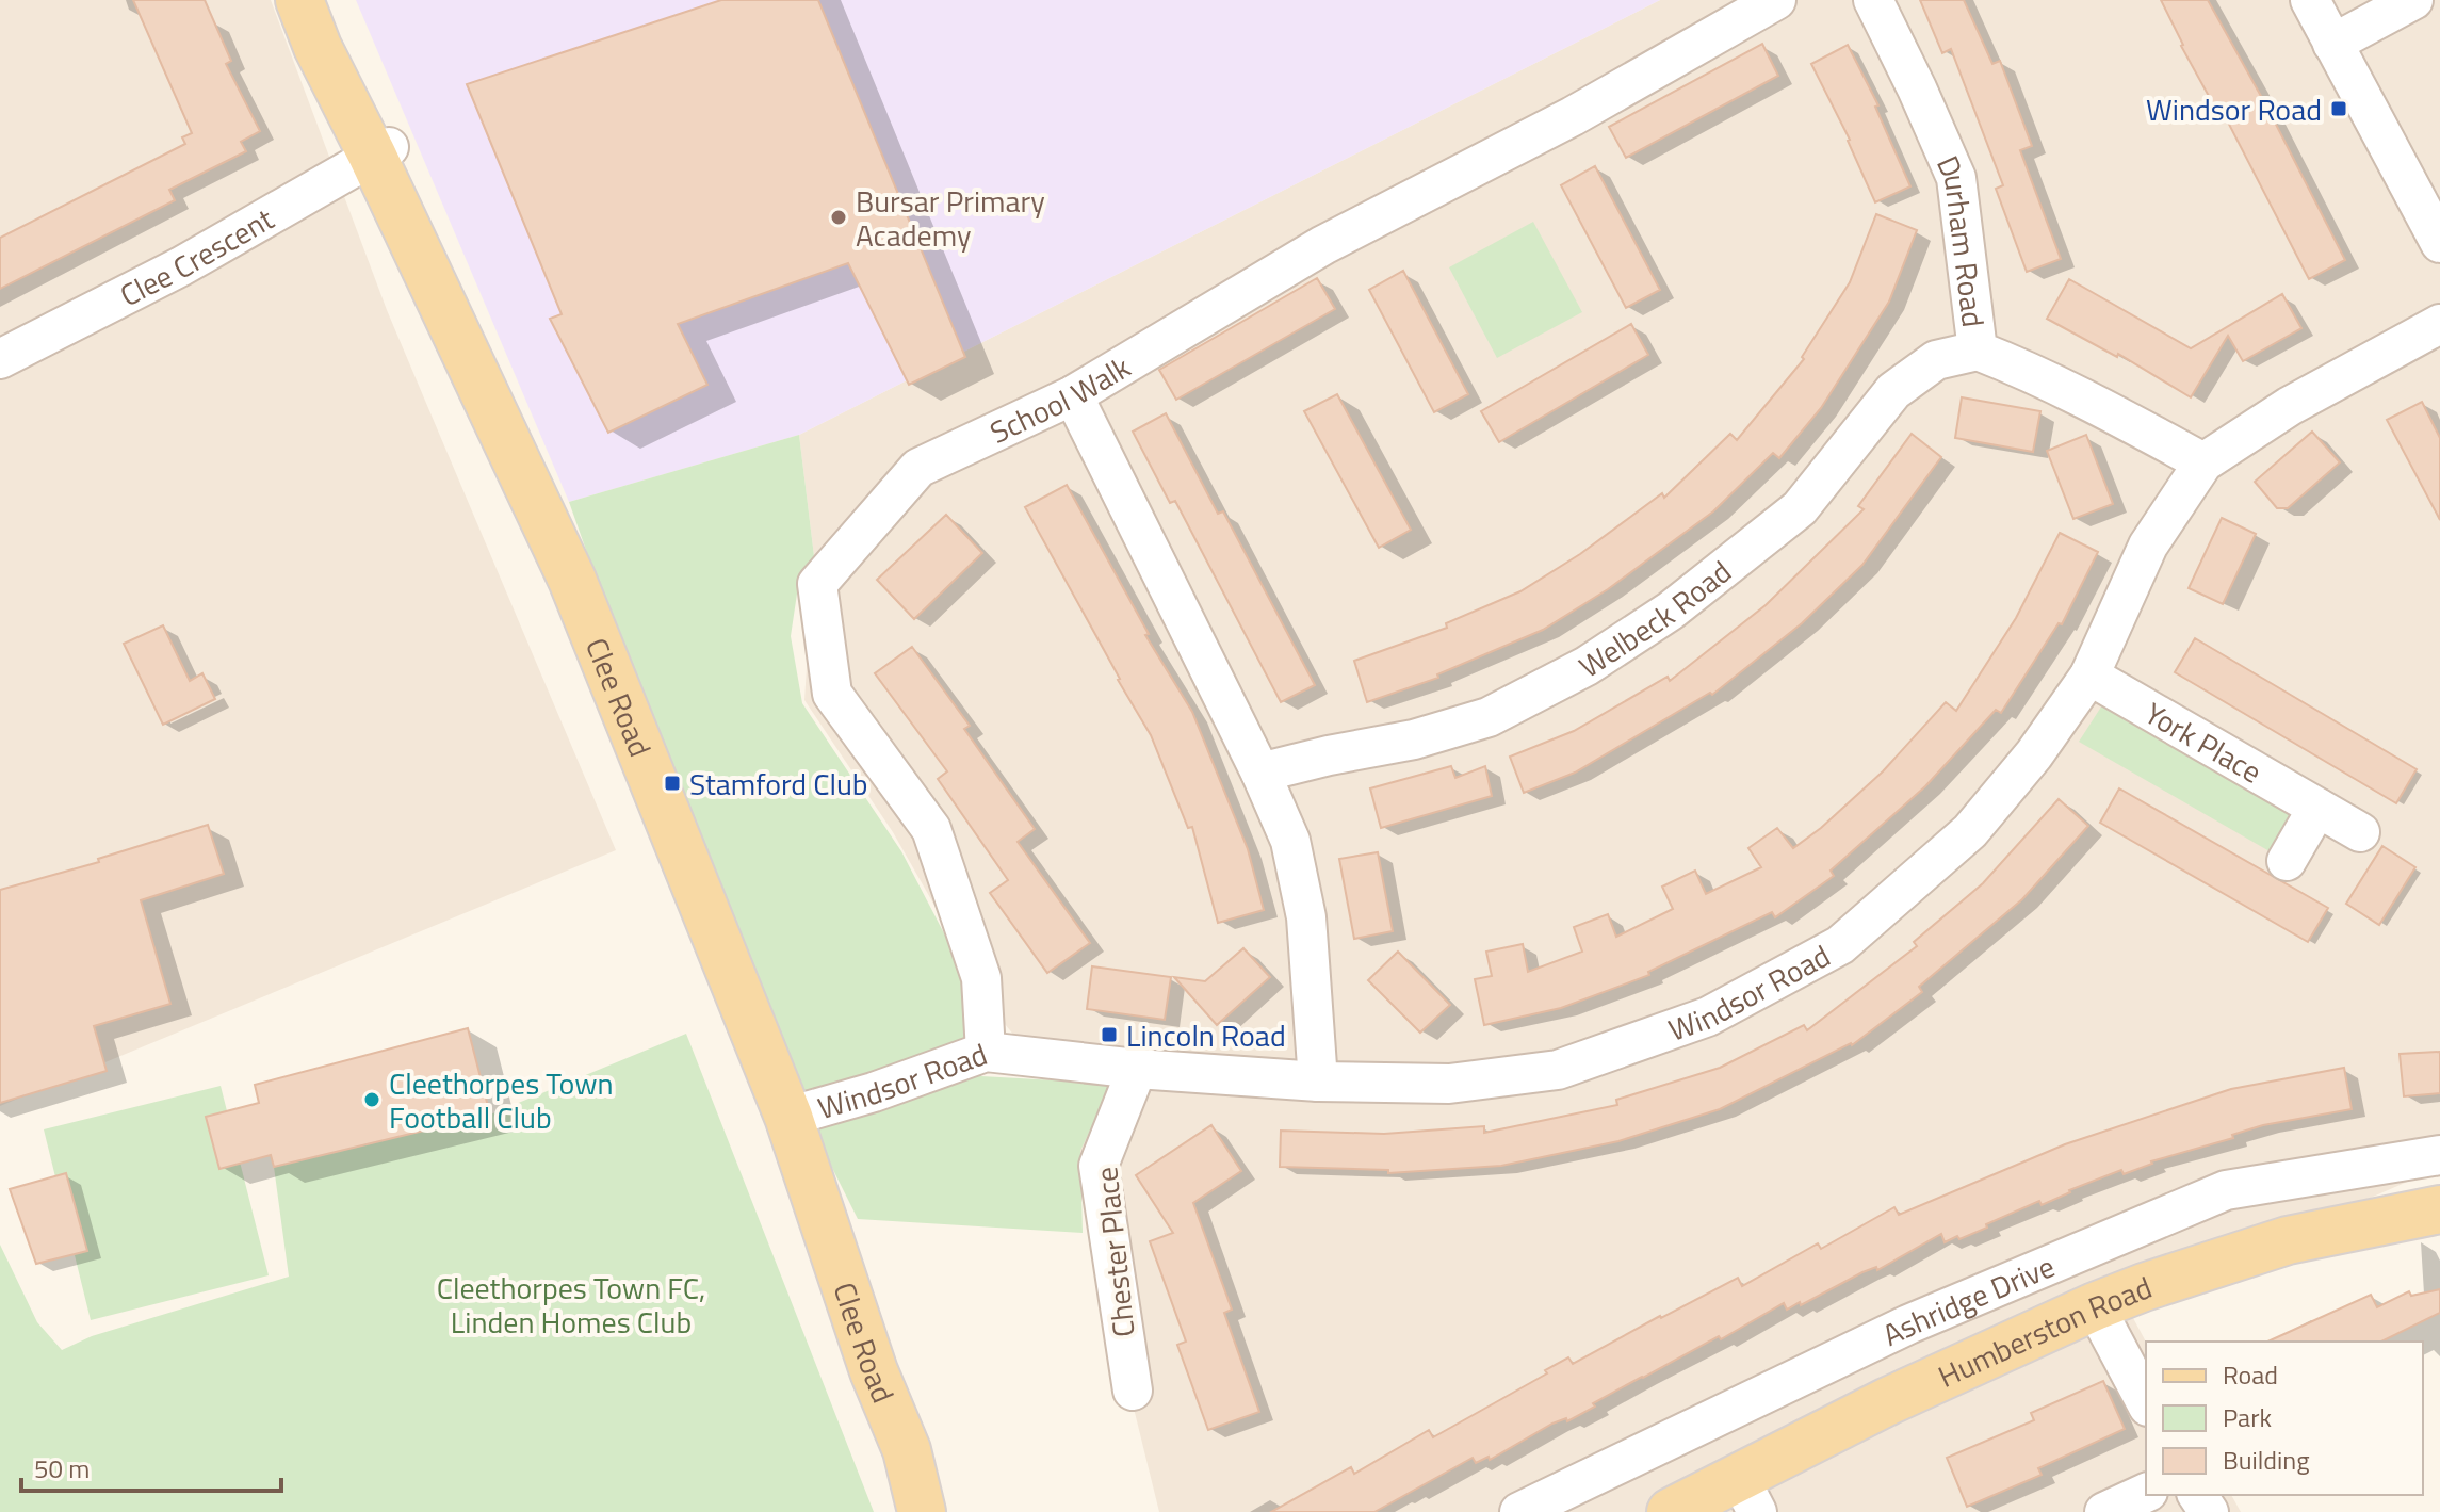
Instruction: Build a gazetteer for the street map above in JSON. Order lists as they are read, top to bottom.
{
  "streets": {
    "main road": ["Clee Road", "Humberston Road"],
    "street": [
      "Durham Road",
      "Clee Crescent",
      "School Walk",
      "Welbeck Road",
      "York Place",
      "Windsor Road",
      "Chester Place",
      "Ashridge Drive"
    ]
  },
  "crossings": [
    ["Durham Road", "Welbeck Road"],
    ["Durham Road", "Windsor Road"],
    ["Clee Crescent", "Clee Road"],
    ["School Walk", "Windsor Road"],
    ["Clee Road", "Windsor Road"],
    ["York Place", "Windsor Road"],
    ["Windsor Road", "Chester Place"]
  ],
  "parks": ["Cleethorpes Town FC, Linden Homes Club"],
  "places": {
    "transit": ["Windsor Road", "Stamford Club", "Lincoln Road"],
    "other": ["Bursar Primary Academy", "Cleethorpes Town Football Club"]
  },
  "legend": ["Road", "Park", "Building"],
  "scale_bar": "50 m"
}
